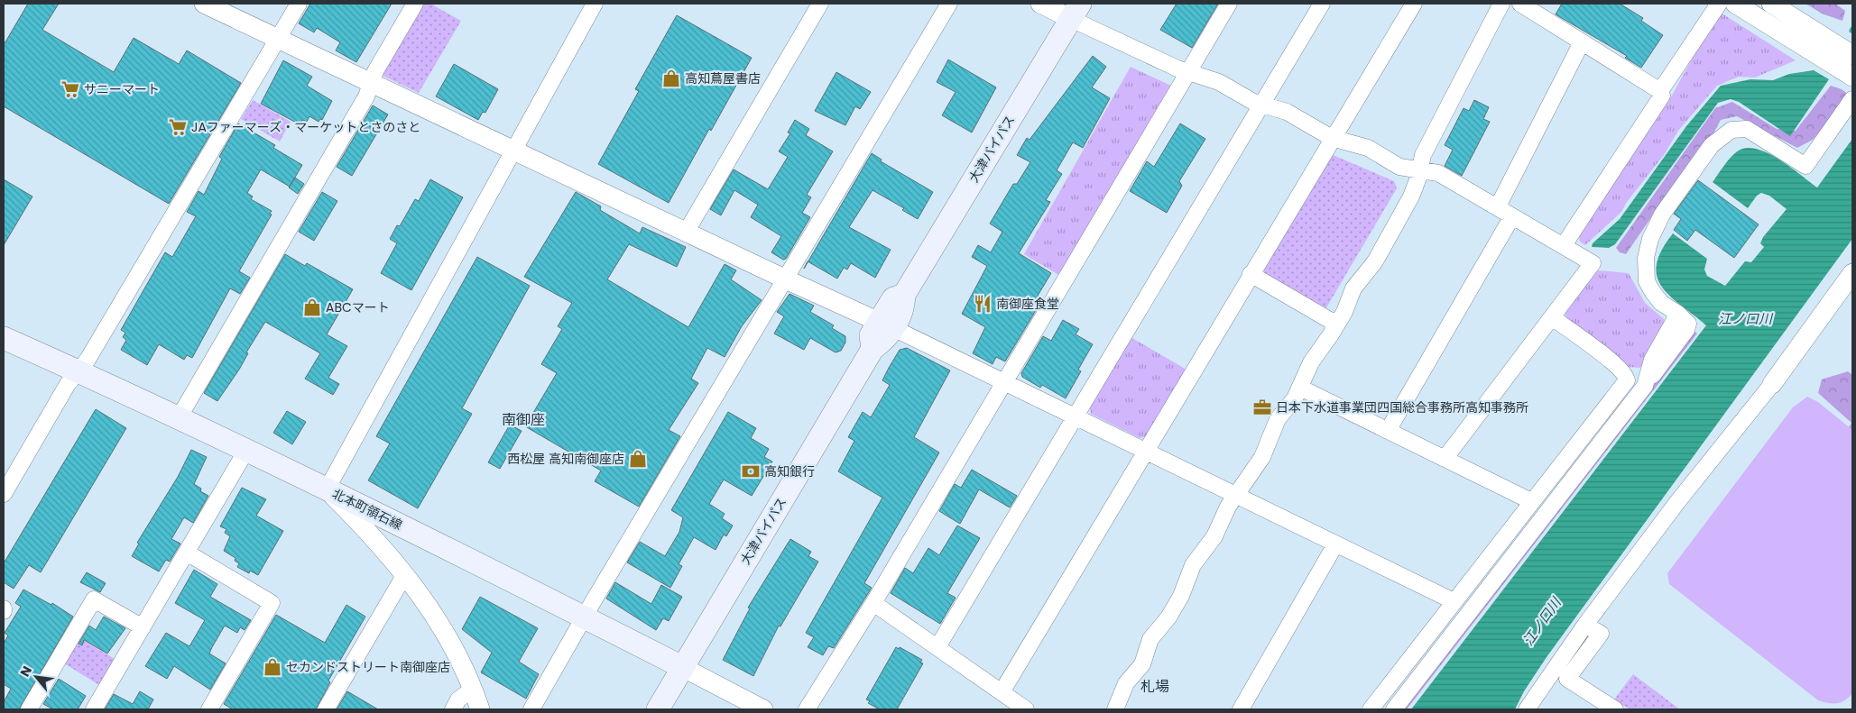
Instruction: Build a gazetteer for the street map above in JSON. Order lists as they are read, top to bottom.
{
  "streets": {
    "main road": ["大津バイパス", "北本町領石線"]
  },
  "crossings": [
    ["大津バイパス", "北本町領石線"]
  ],
  "districts": ["南御座", "札場"],
  "water": ["江ノ口川"],
  "places": {
    "shop": [
      "高知蔦屋書店",
      "ABCマート",
      "西松屋 高知南御座店",
      "セカンドストリート南御座店"
    ],
    "supermarket": ["サニーマート", "JAファーマーズ・マーケットとさのさと"],
    "restaurant": ["南御座食堂"],
    "office": ["日本下水道事業団四国総合事務所高知事務所"],
    "bank": ["高知銀行"]
  },
  "north": "top left"
}
